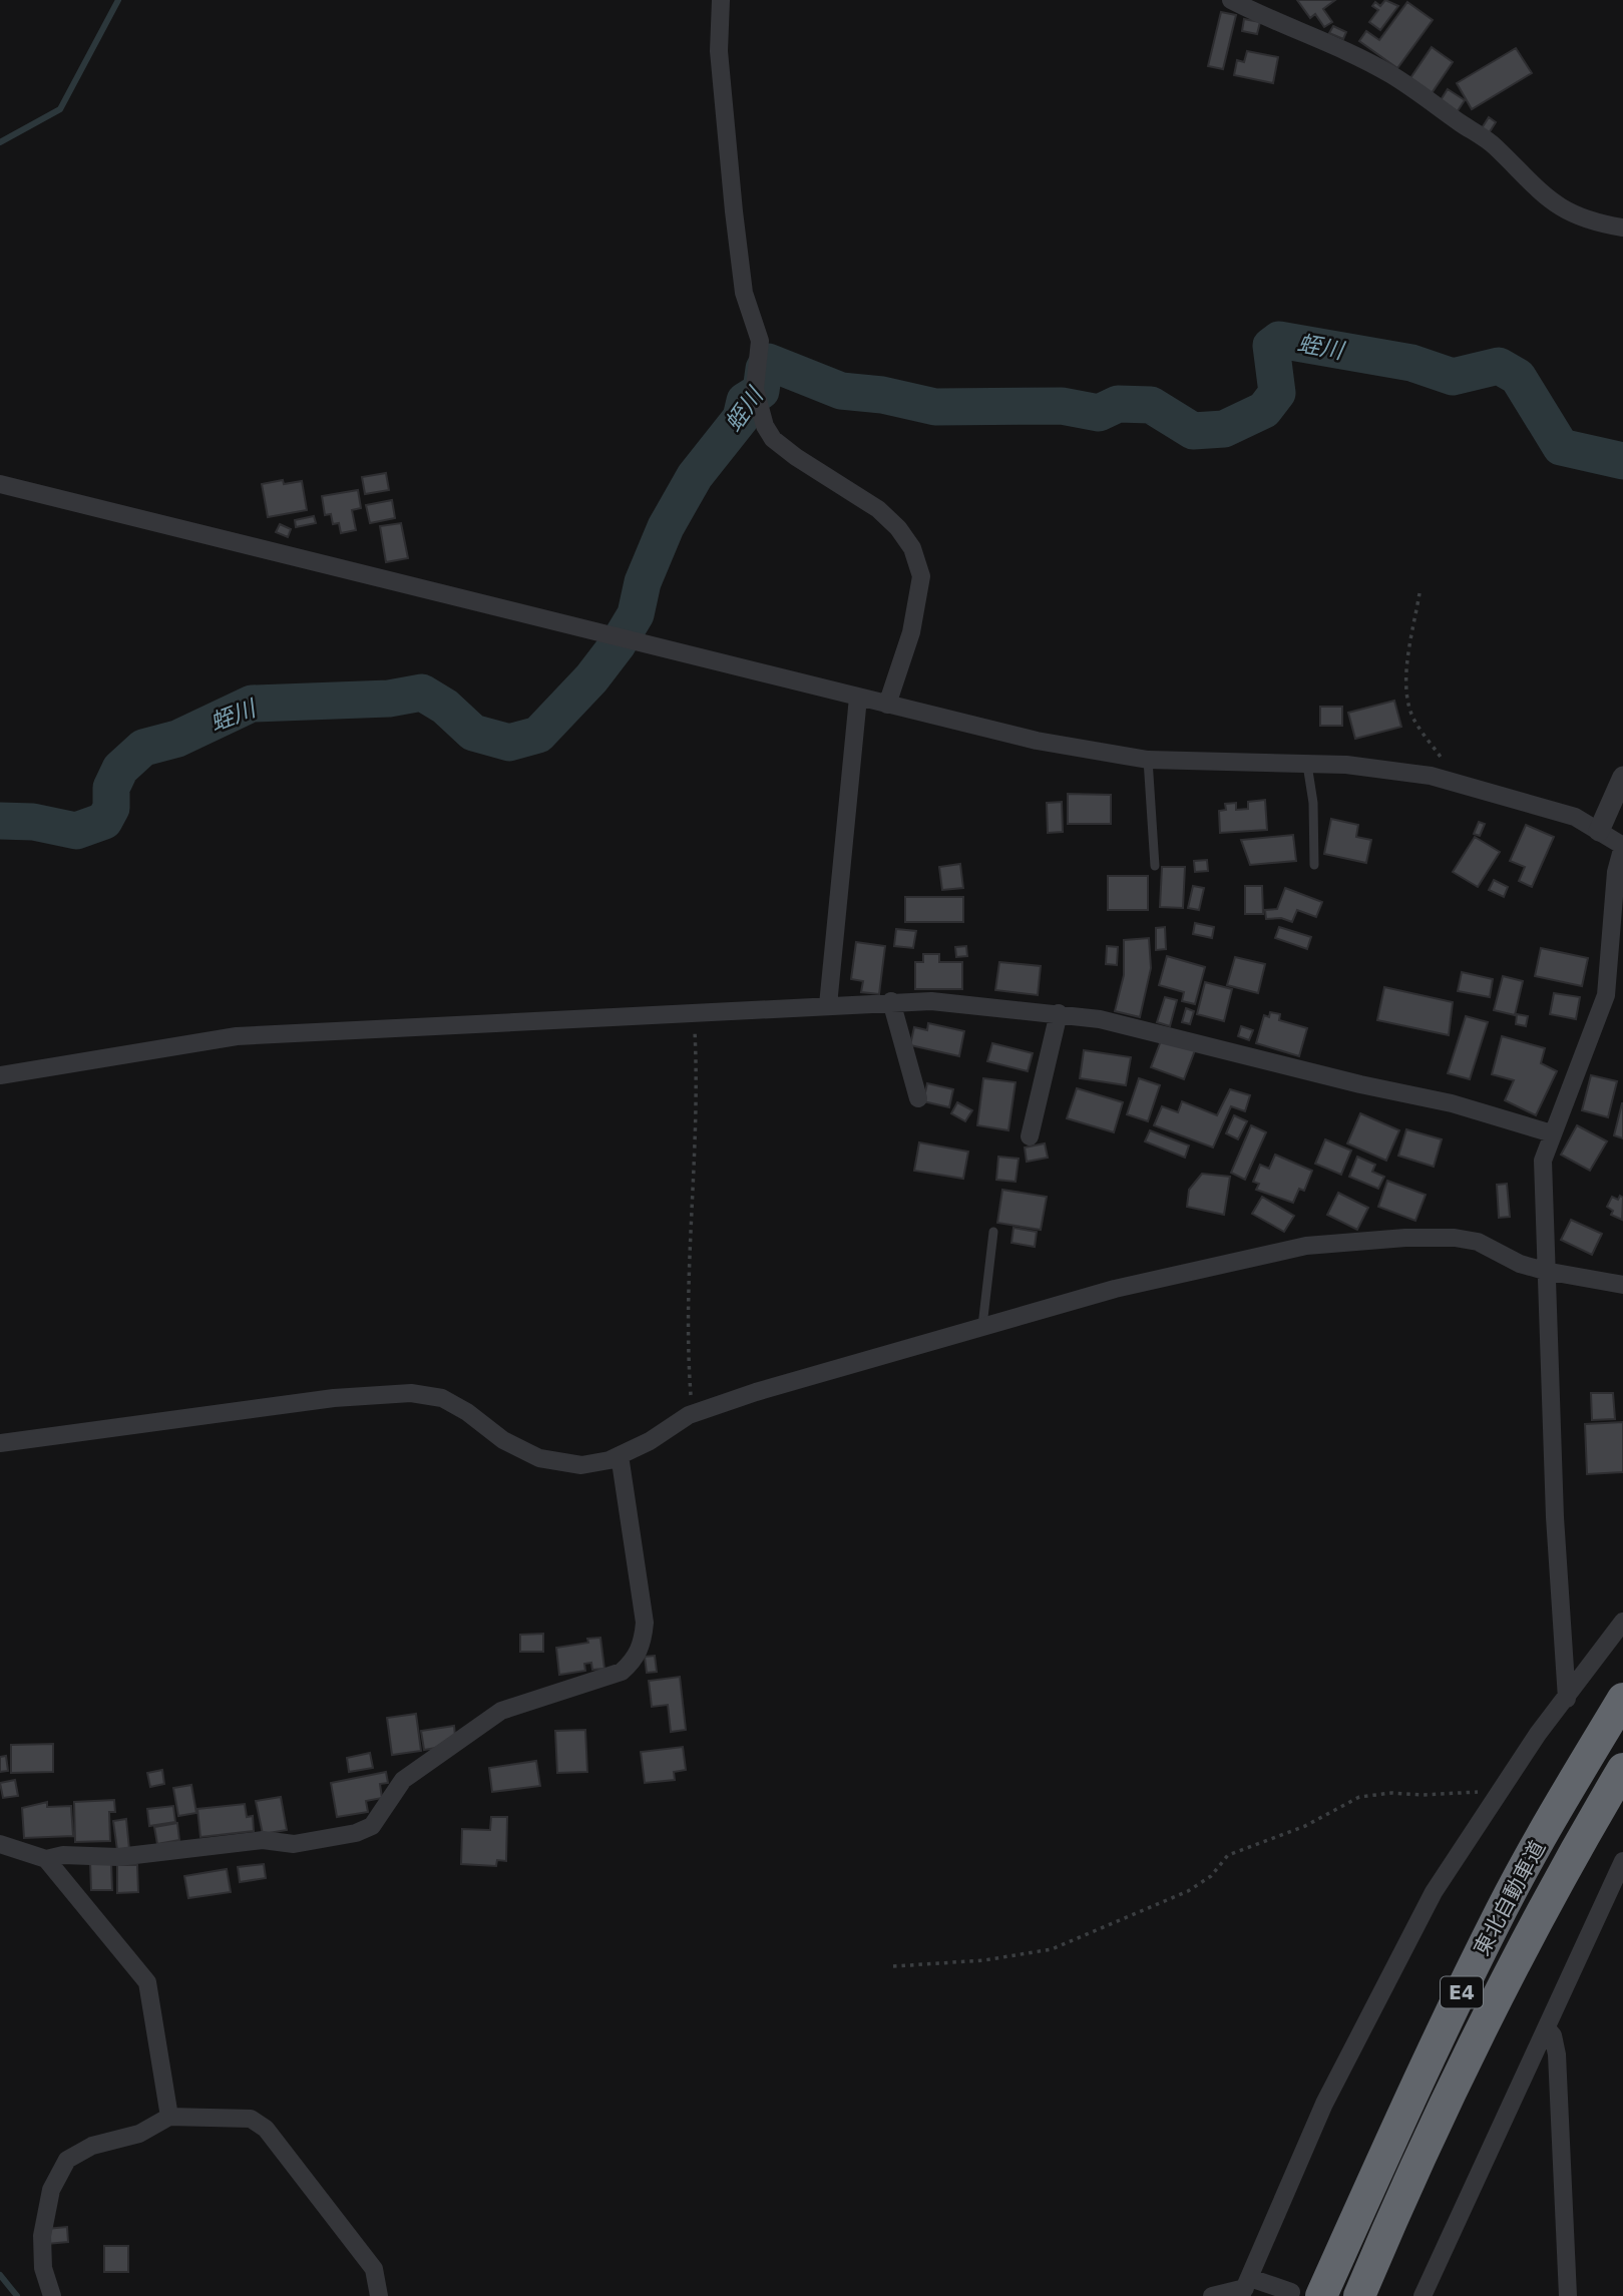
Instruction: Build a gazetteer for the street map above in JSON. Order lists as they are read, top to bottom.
{
  "streets": {
    "highway": ["東北自動車道", "E4"]
  },
  "water": ["蛭川"]
}
